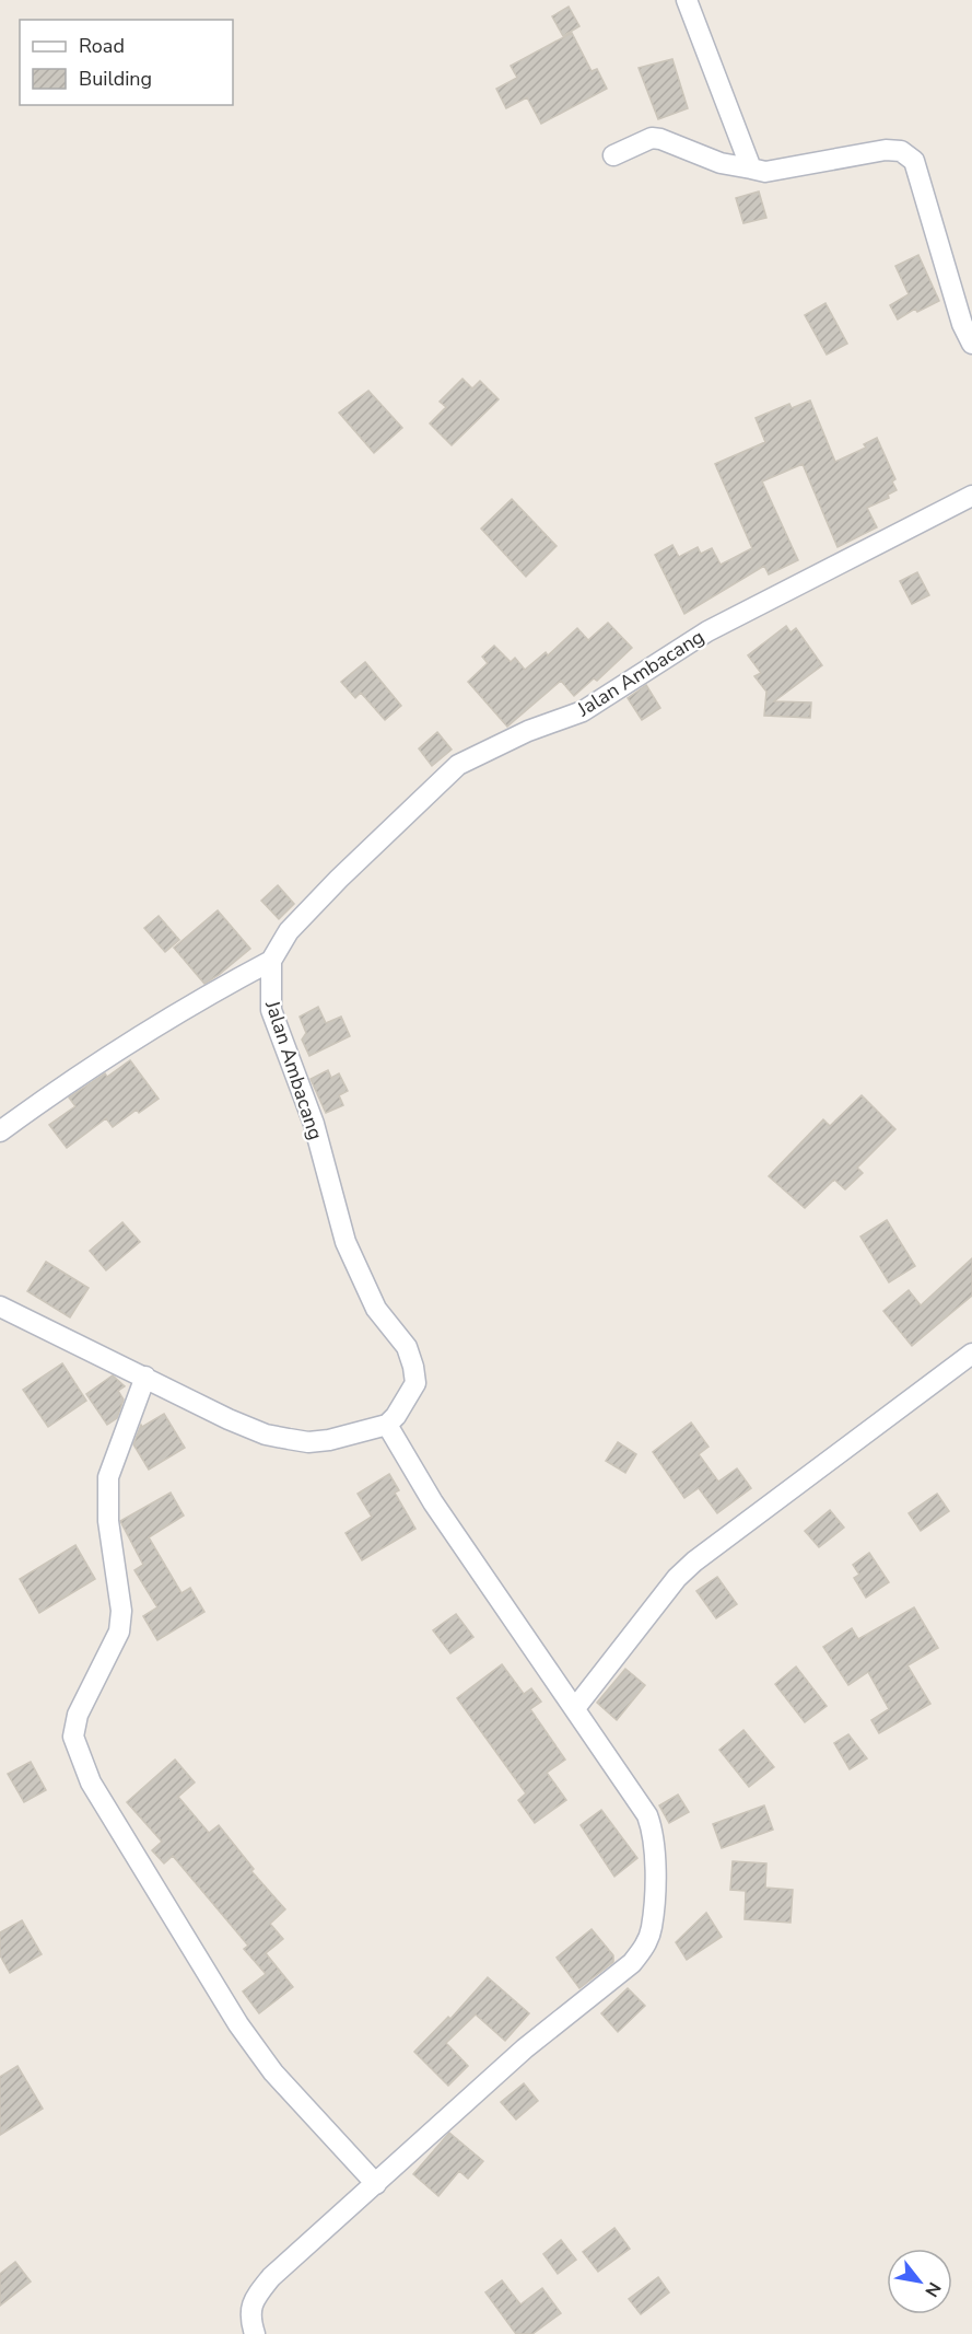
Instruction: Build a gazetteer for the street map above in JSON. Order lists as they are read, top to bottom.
{
  "streets": {
    "street": ["Jalan Ambacang"]
  },
  "legend": ["Road", "Building"],
  "north": "bottom right"
}
